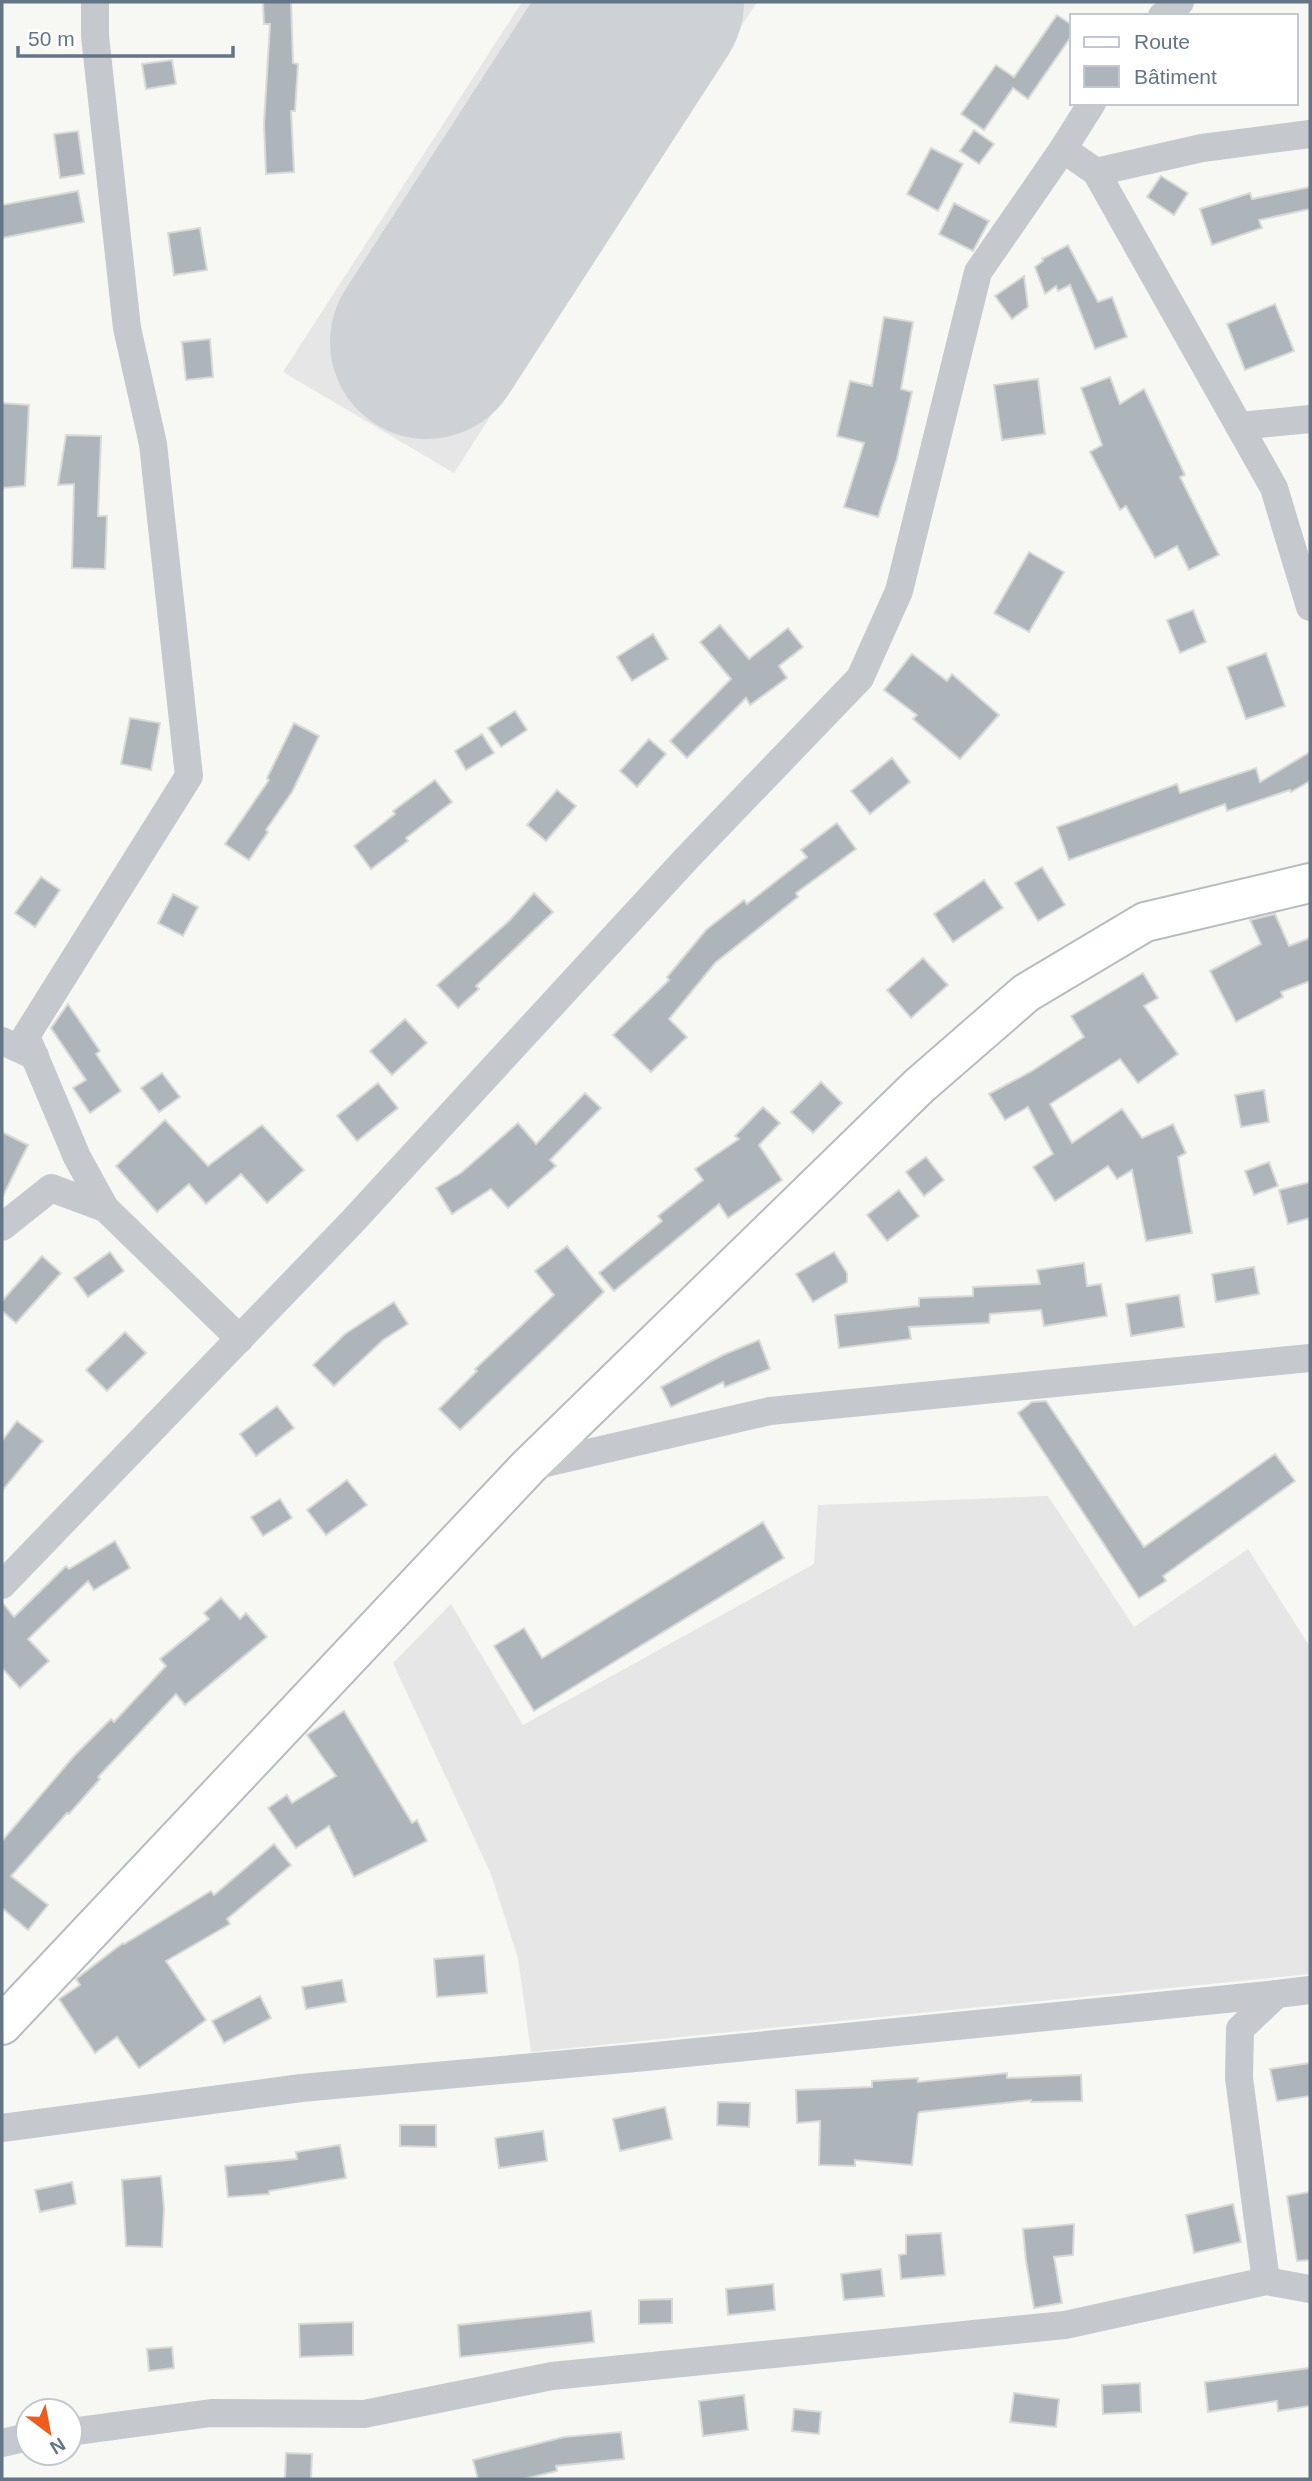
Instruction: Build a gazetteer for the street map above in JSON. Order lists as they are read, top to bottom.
{
  "legend": ["Route", "Bâtiment"],
  "scale_bar": "50 m",
  "north": "bottom right"
}
